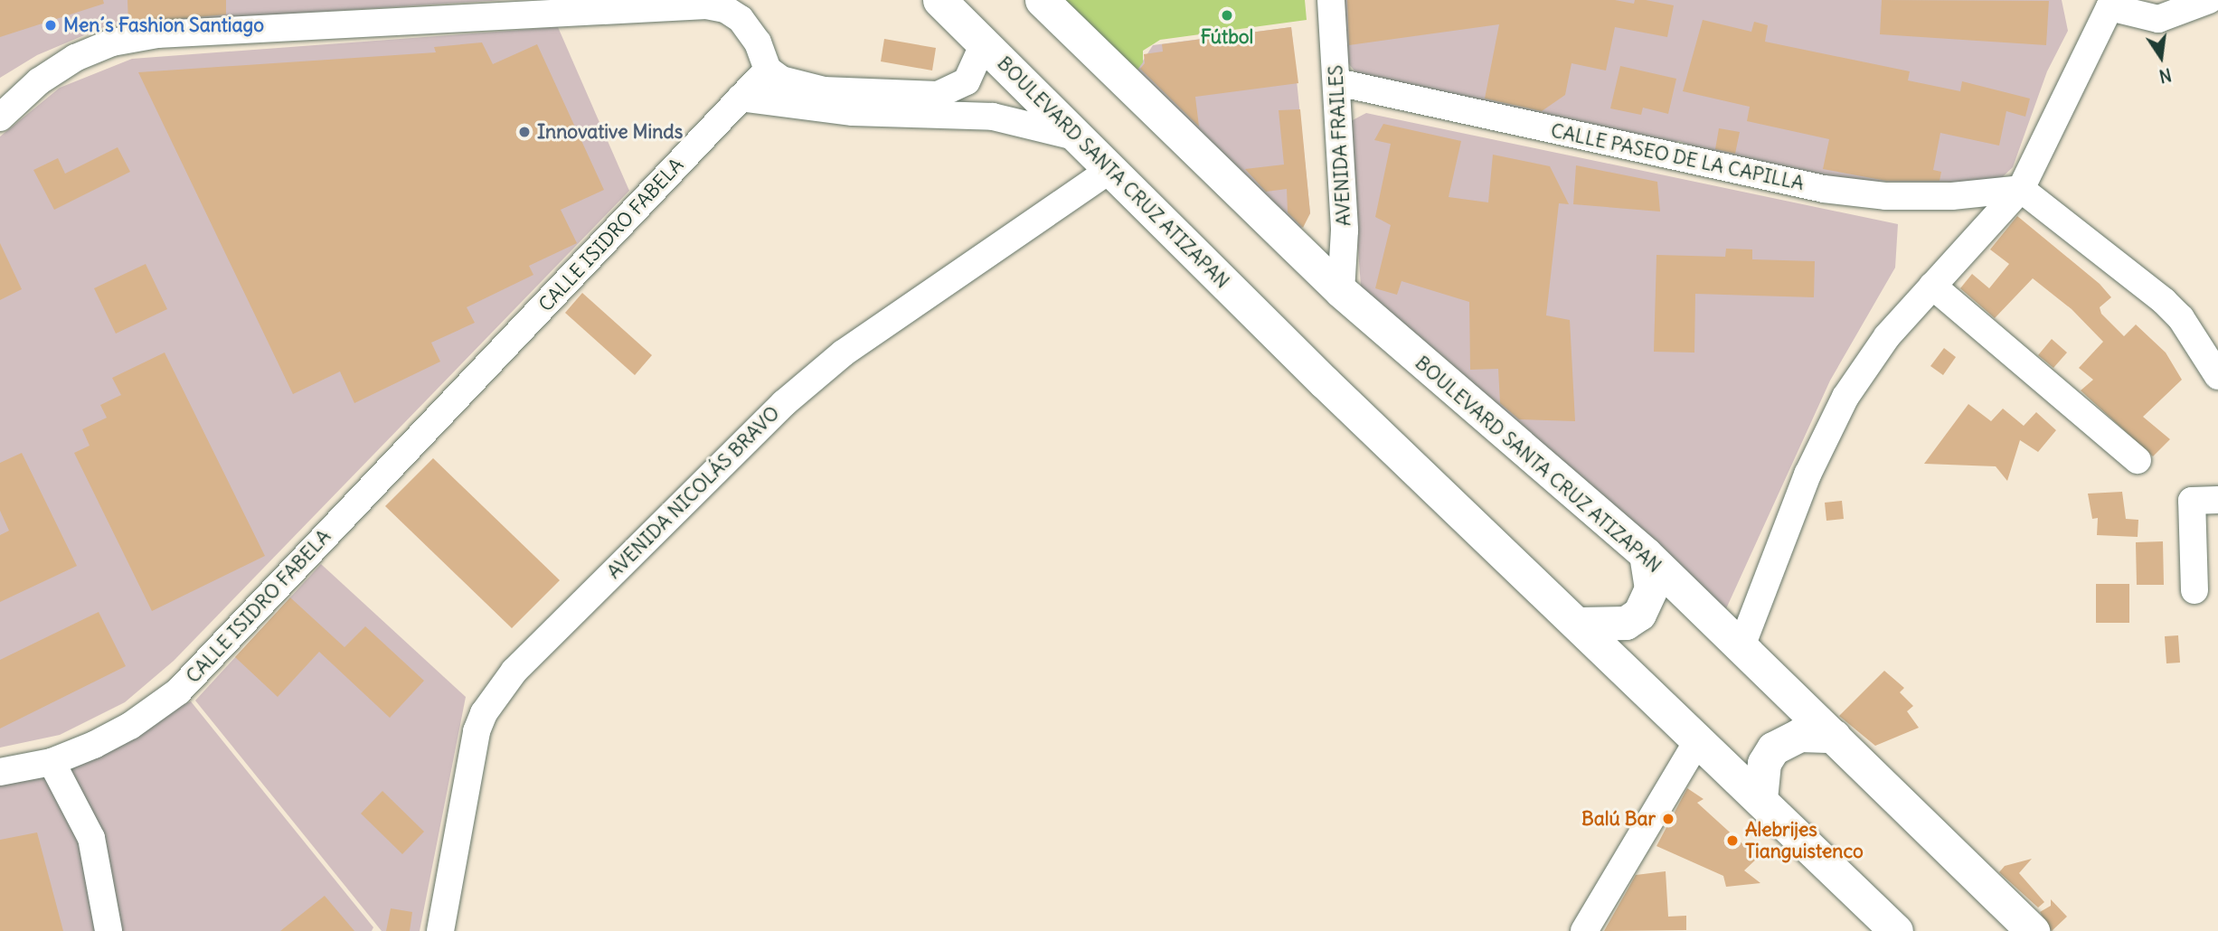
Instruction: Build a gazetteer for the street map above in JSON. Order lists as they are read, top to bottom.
{
  "streets": {
    "main road": ["BOULEVARD SANTA CRUZ ATIZAPAN"],
    "street": [
      "AVENIDA FRAILES",
      "CALLE PASEO DE LA CAPILLA",
      "CALLE ISIDRO FABELA",
      "AVENIDA NICOLÁS BRAVO"
    ]
  },
  "crossings": [
    ["AVENIDA FRAILES", "CALLE PASEO DE LA CAPILLA"],
    ["AVENIDA FRAILES", "BOULEVARD SANTA CRUZ ATIZAPAN"],
    ["BOULEVARD SANTA CRUZ ATIZAPAN", "AVENIDA NICOLÁS BRAVO"]
  ],
  "places": [
    "Fútbol",
    "Men´s Fashion Santiago",
    "Innovative Minds",
    "Balú Bar",
    "Alebrijes Tianguistenco"
  ],
  "north": "bottom"
}
